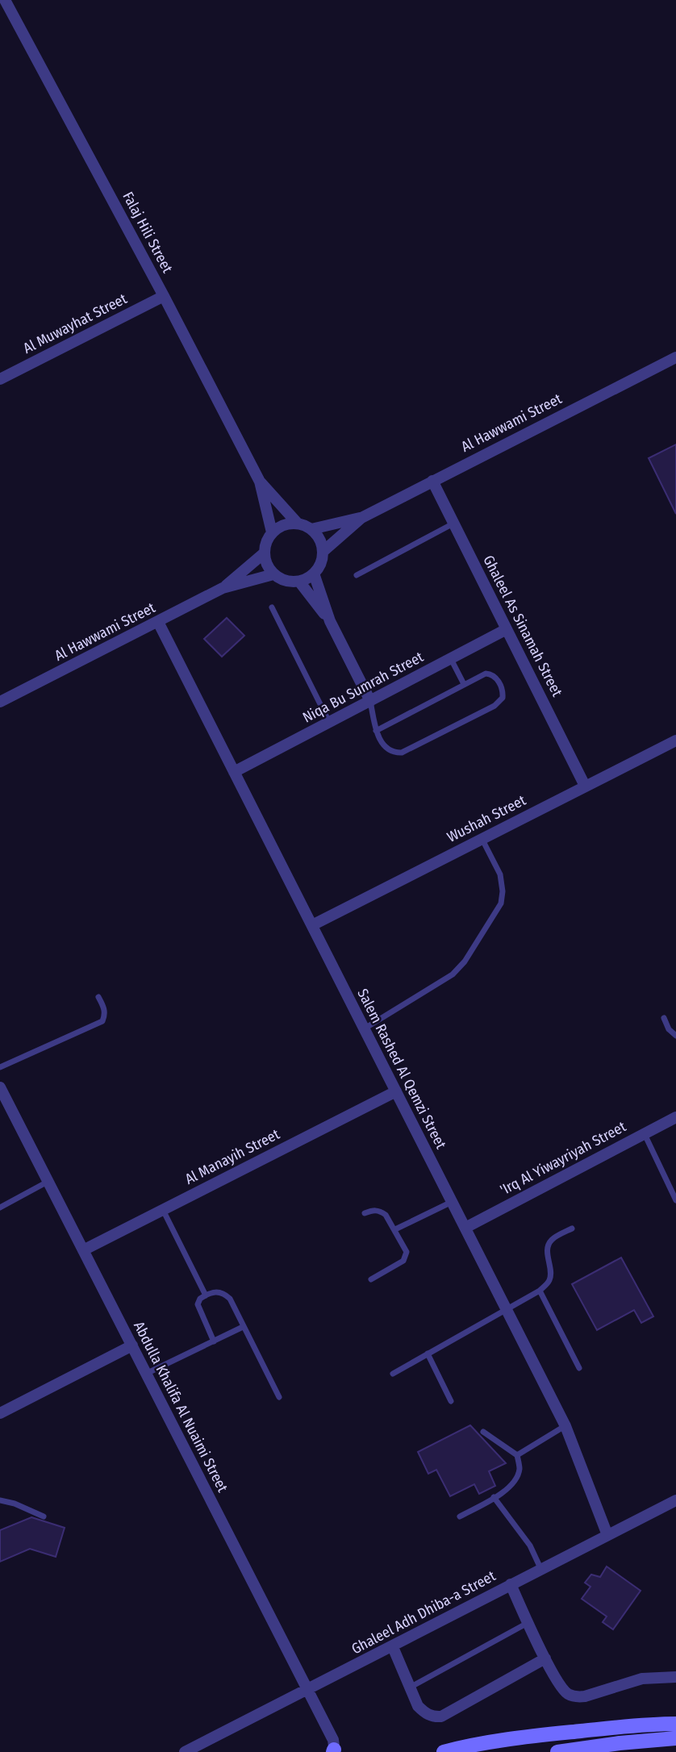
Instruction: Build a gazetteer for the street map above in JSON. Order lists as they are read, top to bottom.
{
  "streets": {
    "street": [
      "Falaj Hili Street",
      "Al Muwayhat Street",
      "Al Hawwami Street",
      "Ghaleel As Sinamah Street",
      "Niqa Bu Sumrah Street",
      "Wushah Street",
      "Salem Rashed Al Qemzi Street",
      "Al Manayih Street",
      "'Irq Al Yiwayriyah Street",
      "Abdulla Khalifa Al Nuaimi Street",
      "Ghaleel Adh Dhiba-a Street"
    ]
  },
  "crossings": [
    ["Falaj Hili Street", "Al Muwayhat Street"],
    ["Falaj Hili Street", "Al Hawwami Street"],
    ["Al Hawwami Street", "Ghaleel As Sinamah Street"],
    ["Al Hawwami Street", "Salem Rashed Al Qemzi Street"],
    ["Ghaleel As Sinamah Street", "Niqa Bu Sumrah Street"],
    ["Ghaleel As Sinamah Street", "Wushah Street"],
    ["Niqa Bu Sumrah Street", "Salem Rashed Al Qemzi Street"],
    ["Wushah Street", "Salem Rashed Al Qemzi Street"],
    ["Salem Rashed Al Qemzi Street", "Al Manayih Street"],
    ["Salem Rashed Al Qemzi Street", "'Irq Al Yiwayriyah Street"],
    ["Salem Rashed Al Qemzi Street", "Ghaleel Adh Dhiba-a Street"],
    ["Al Manayih Street", "Abdulla Khalifa Al Nuaimi Street"],
    ["Abdulla Khalifa Al Nuaimi Street", "Ghaleel Adh Dhiba-a Street"]
  ]
}
